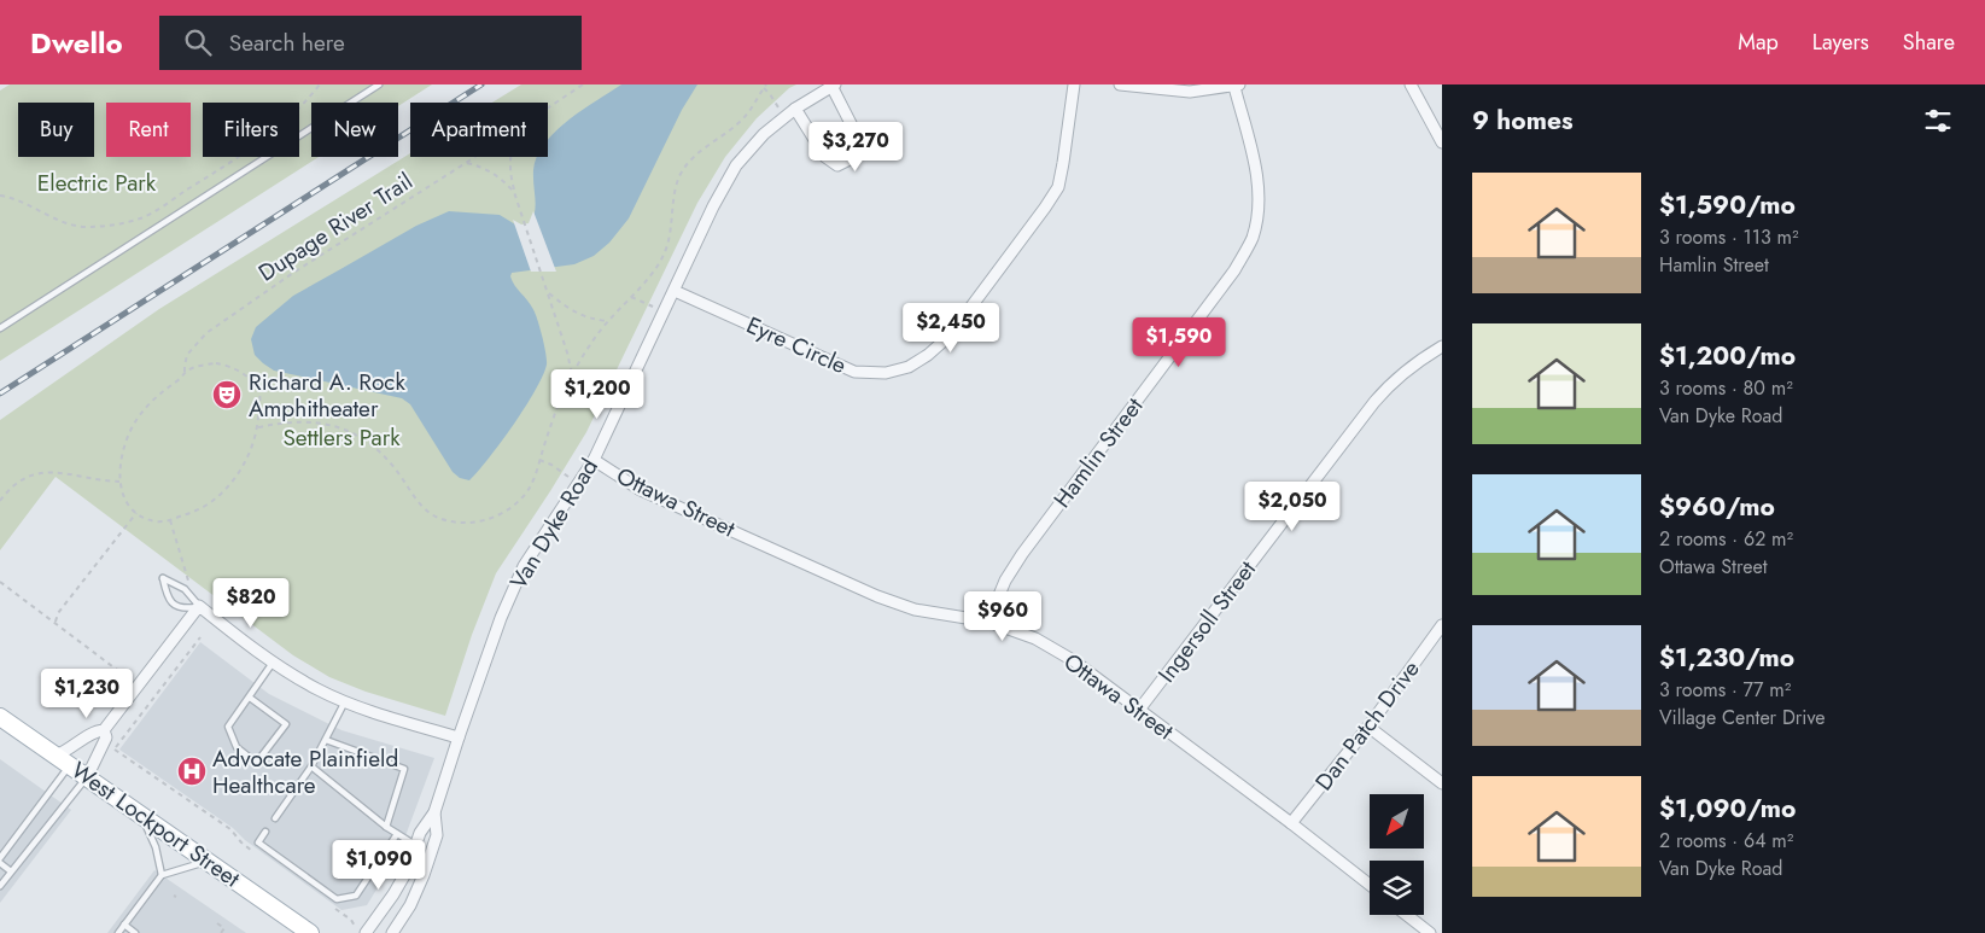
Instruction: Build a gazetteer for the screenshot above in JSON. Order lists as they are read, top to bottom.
{
  "streets": {
    "main road": ["West Lockport Street"],
    "street": [
      "Eyre Circle",
      "Hamlin Street",
      "Ottawa Street",
      "Van Dyke Road",
      "Ingersoll Street",
      "Dan Patch Drive"
    ],
    "path": ["Dupage River Trail"]
  },
  "crossings": [
    ["Eyre Circle", "Van Dyke Road"],
    ["Hamlin Street", "Ottawa Street"],
    ["Ottawa Street", "Van Dyke Road"],
    ["Ottawa Street", "Ingersoll Street"],
    ["Ottawa Street", "Dan Patch Drive"]
  ],
  "parks": ["Electric Park", "Settlers Park"],
  "places": {
    "theatre": ["Richard A. Rock Amphitheater"],
    "hospital": ["Advocate Plainfield Healthcare"]
  },
  "north": "bottom left",
  "page": {
    "header": "Dwello",
    "search": "Search here",
    "nav": ["Map", "Layers", "Share"],
    "heading": "9 homes",
    "chip": [
      "Buy",
      "Rent",
      "Filters",
      "New",
      "Apartment"
    ],
    "price": [
      "$3,270",
      "$2,450",
      "$1,590",
      "$1,200",
      "$2,050",
      "$820",
      "$960",
      "$1,230",
      "$1,090"
    ],
    "list": [
      {
        "name": "$1,590/mo",
        "note": "3 rooms · 113 m² · Hamlin Street"
      },
      {
        "name": "$1,200/mo",
        "note": "3 rooms · 80 m² · Van Dyke Road"
      },
      {
        "name": "$960/mo",
        "note": "2 rooms · 62 m² · Ottawa Street"
      },
      {
        "name": "$1,230/mo",
        "note": "3 rooms · 77 m² · Village Center Drive"
      },
      {
        "name": "$1,090/mo",
        "note": "2 rooms · 64 m² · Van Dyke Road"
      }
    ]
  }
}
